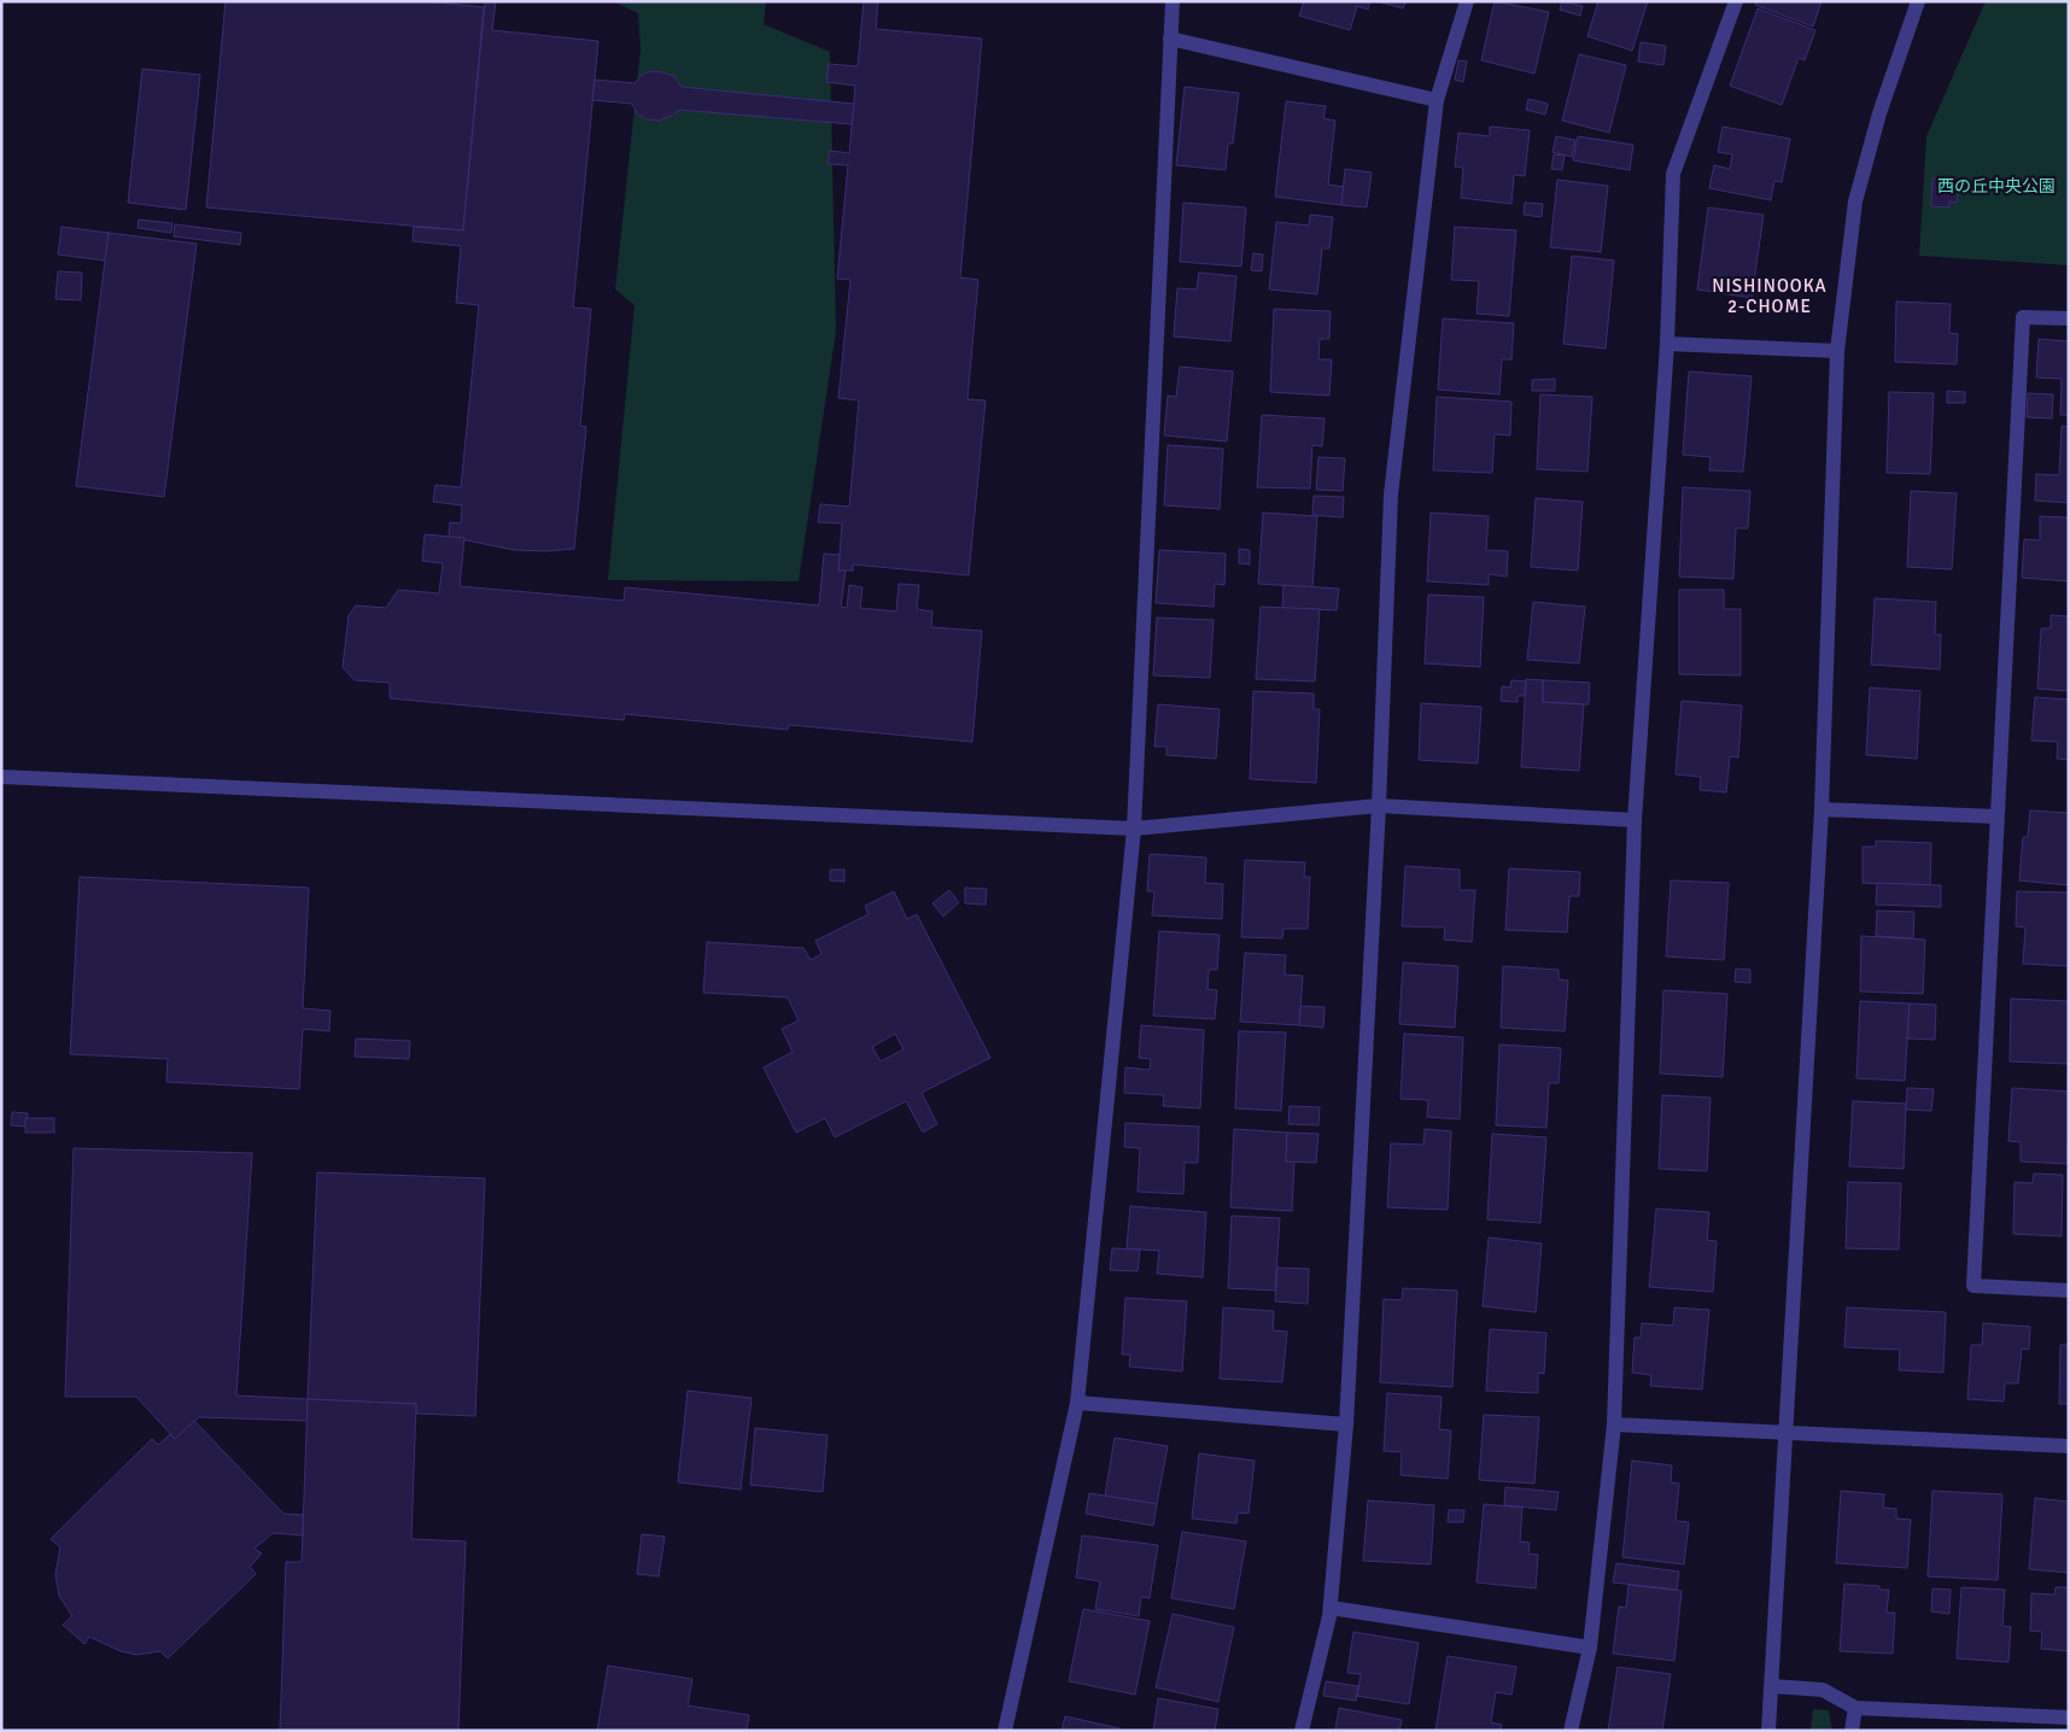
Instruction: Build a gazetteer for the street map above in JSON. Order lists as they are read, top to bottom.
{
  "districts": ["NISHINOOKA 2-CHOME"],
  "parks": ["西の丘中央公園"]
}
